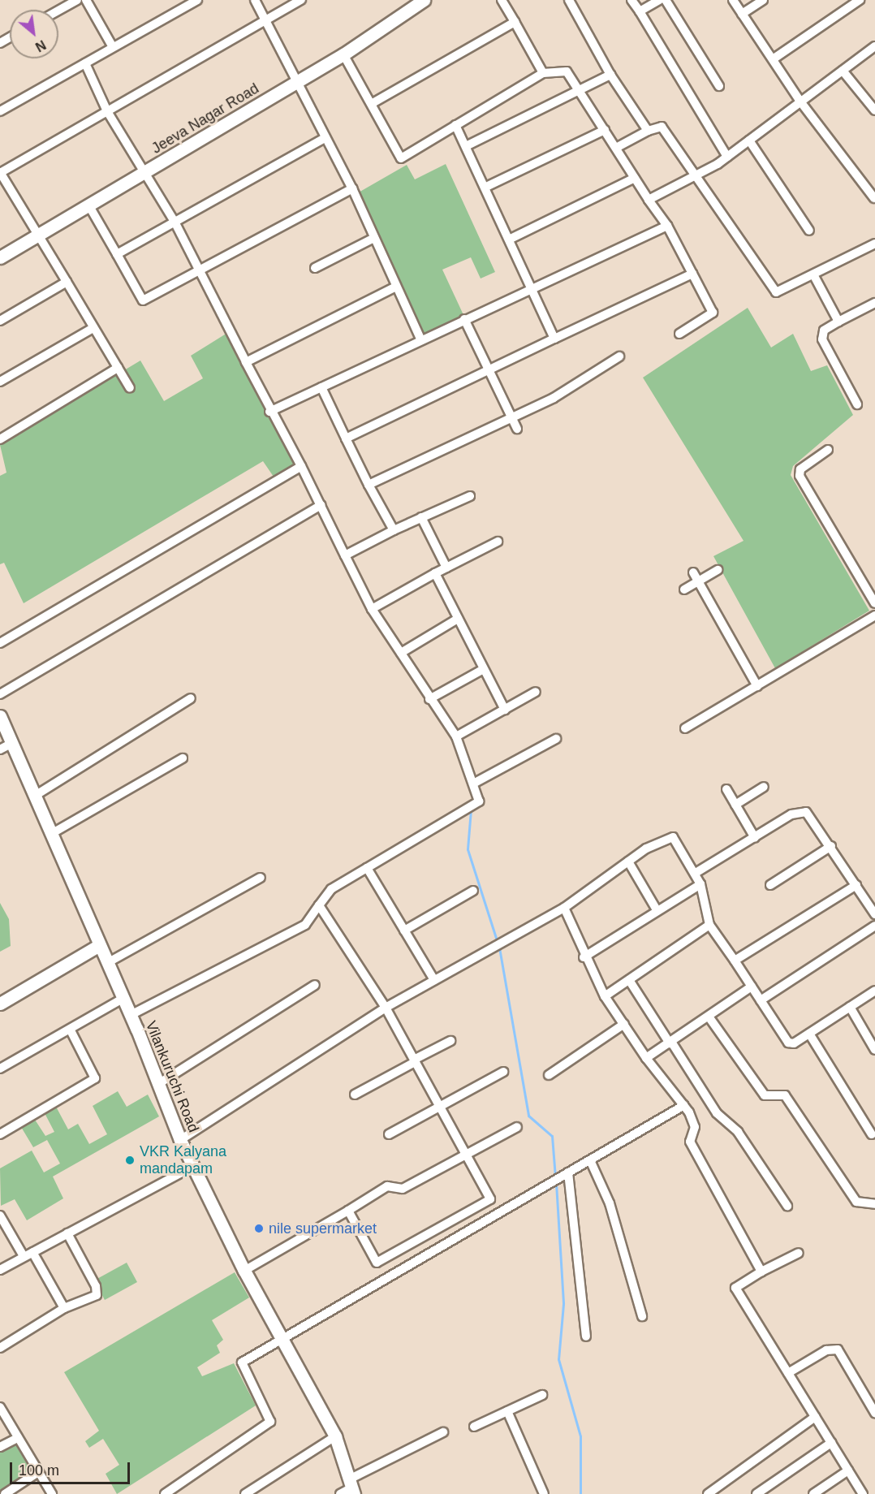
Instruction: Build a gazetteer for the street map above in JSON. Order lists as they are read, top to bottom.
{
  "streets": {
    "main road": ["Jeeva Nagar Road", "Vilankuruchi Road"]
  },
  "places": ["VKR Kalyana mandapam", "nile supermarket"],
  "scale_bar": "100 m",
  "north": "bottom right"
}
